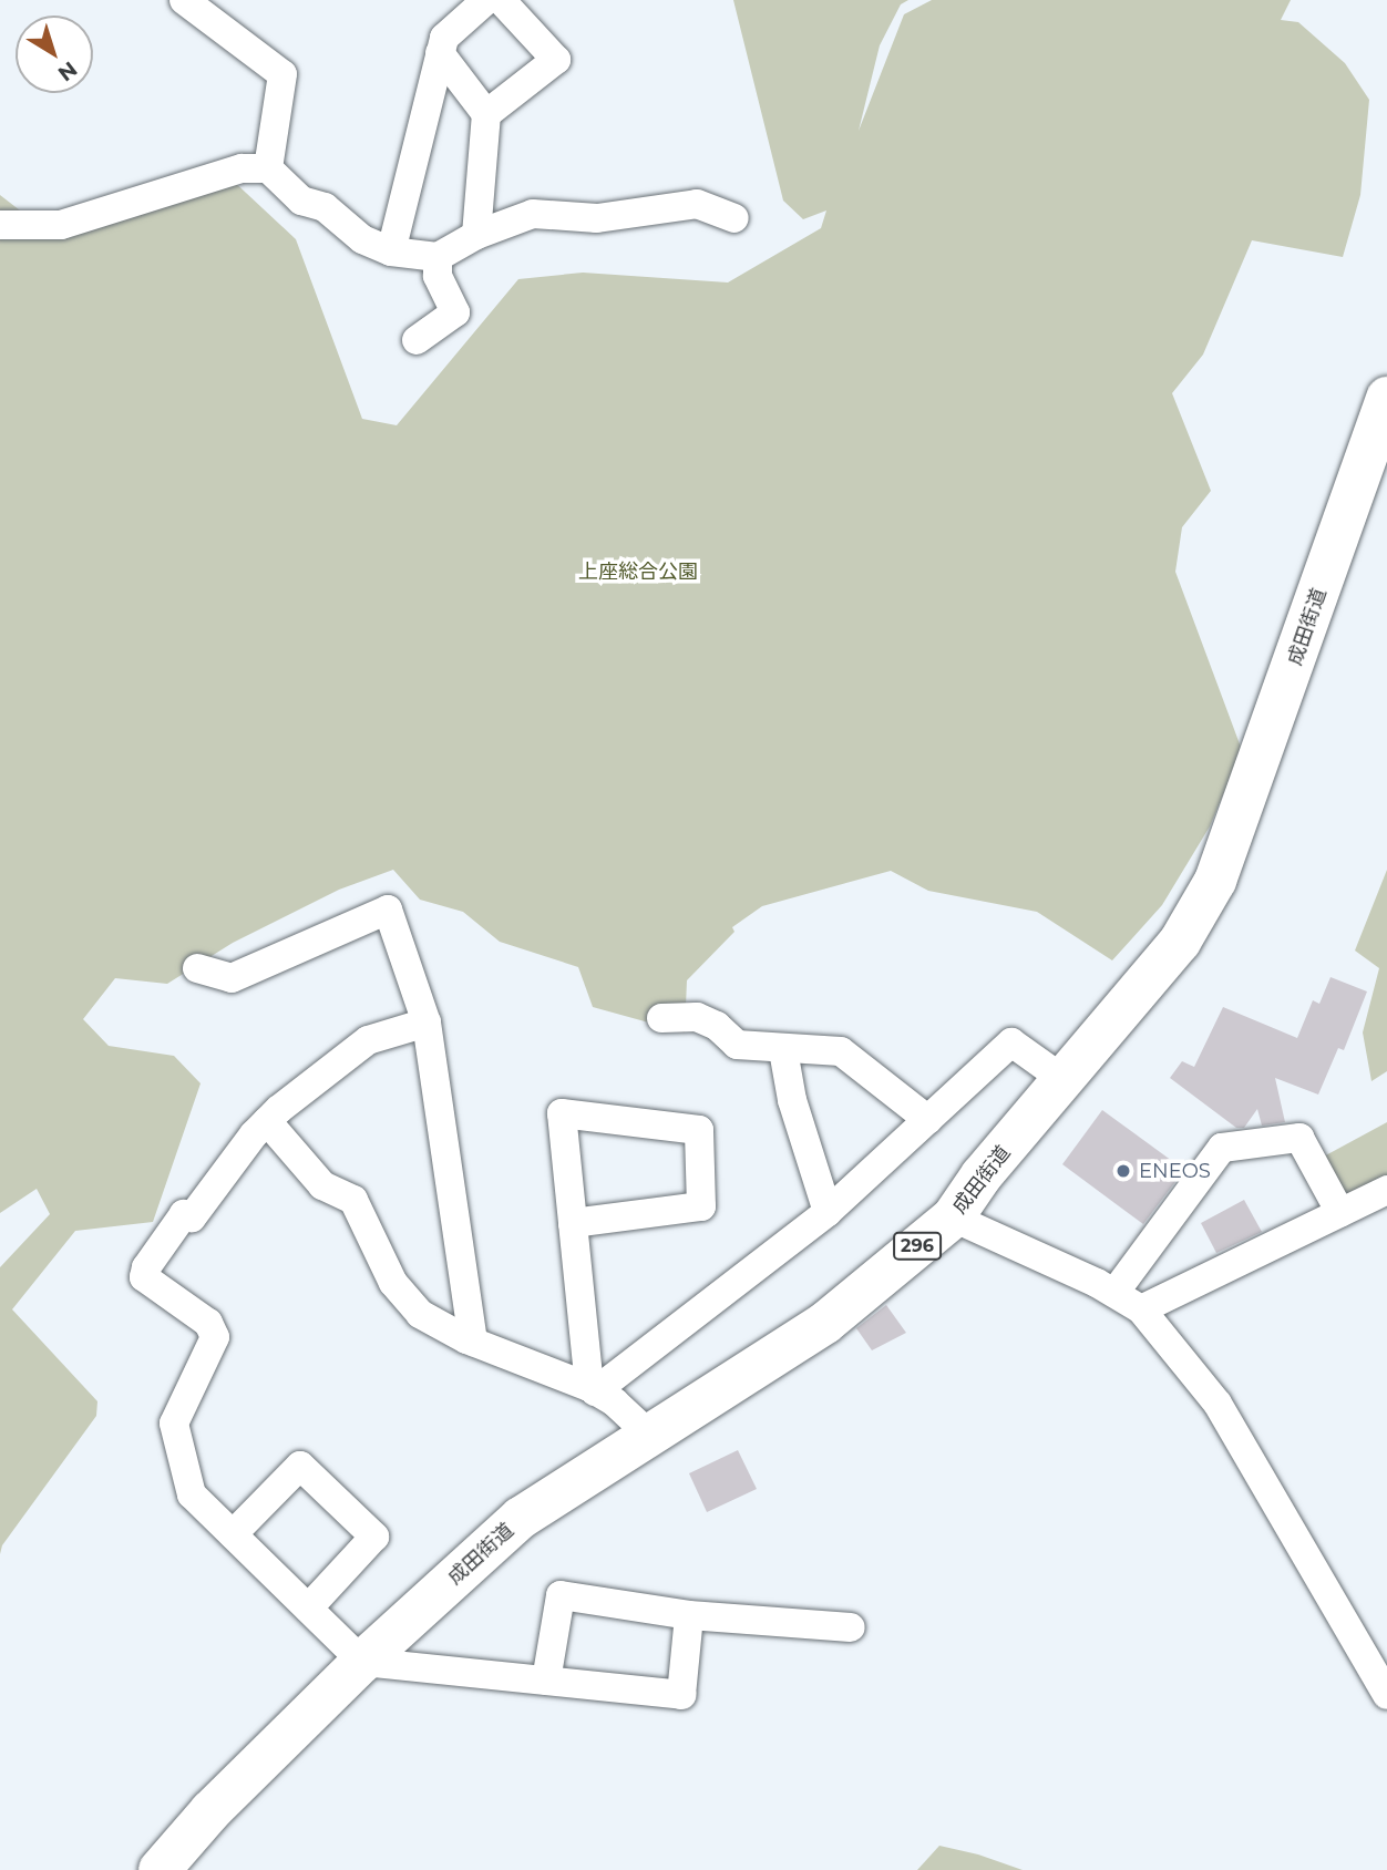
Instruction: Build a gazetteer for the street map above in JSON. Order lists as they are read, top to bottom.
{
  "streets": {
    "highway": ["成田街道", "296"]
  },
  "parks": ["上座総合公園"],
  "places": ["ENEOS"],
  "north": "bottom right"
}
